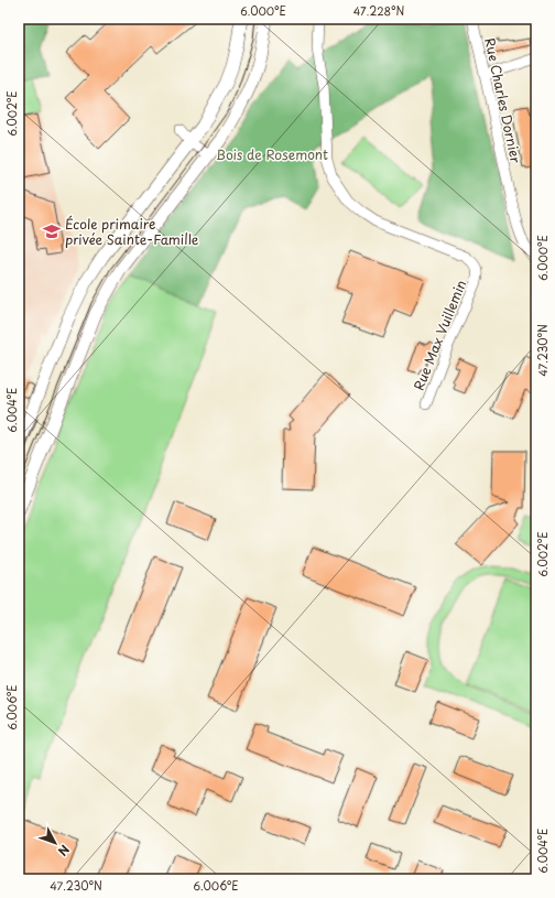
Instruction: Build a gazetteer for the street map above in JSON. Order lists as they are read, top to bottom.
{
  "streets": {
    "street": ["Rue Charles Dornier", "Rue Max Vuillemin"]
  },
  "parks": ["Bois de Rosemont"],
  "places": {
    "school or university": ["École primaire privée Sainte-Famille"]
  },
  "north": "bottom right",
  "coordinates": [
    "6.000°E",
    "47.228°N",
    "6.002°E",
    "47.230°N",
    "6.004°E",
    "6.006°E"
  ]
}
